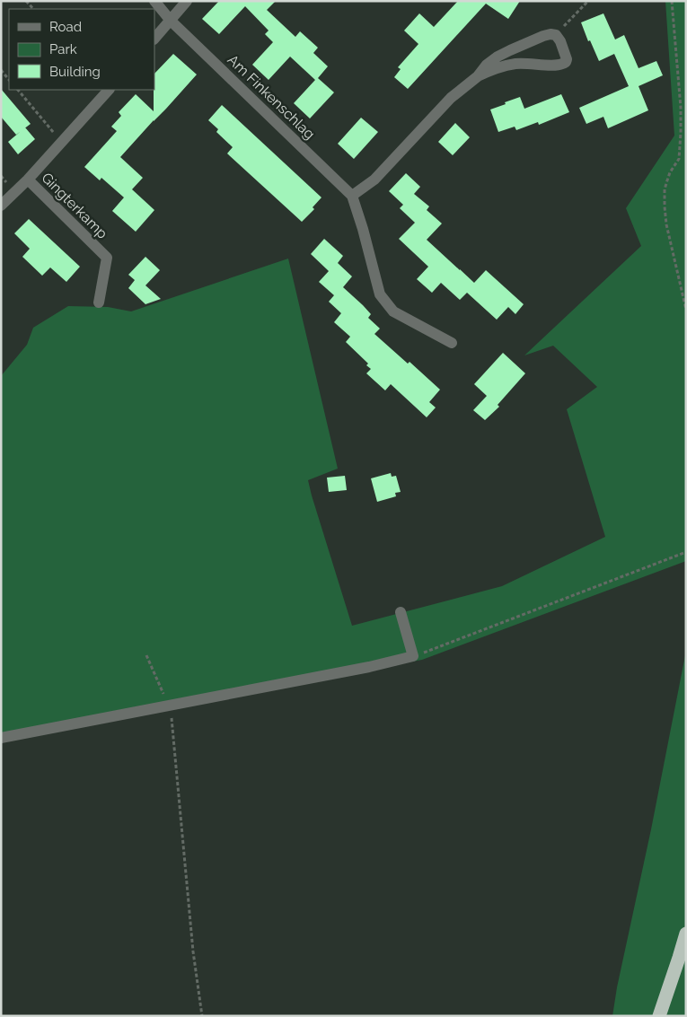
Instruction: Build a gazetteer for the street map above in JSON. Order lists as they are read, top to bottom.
{
  "streets": {
    "street": ["Am Finkenschlag", "Gingterkamp"]
  },
  "legend": ["Road", "Park", "Building"]
}
